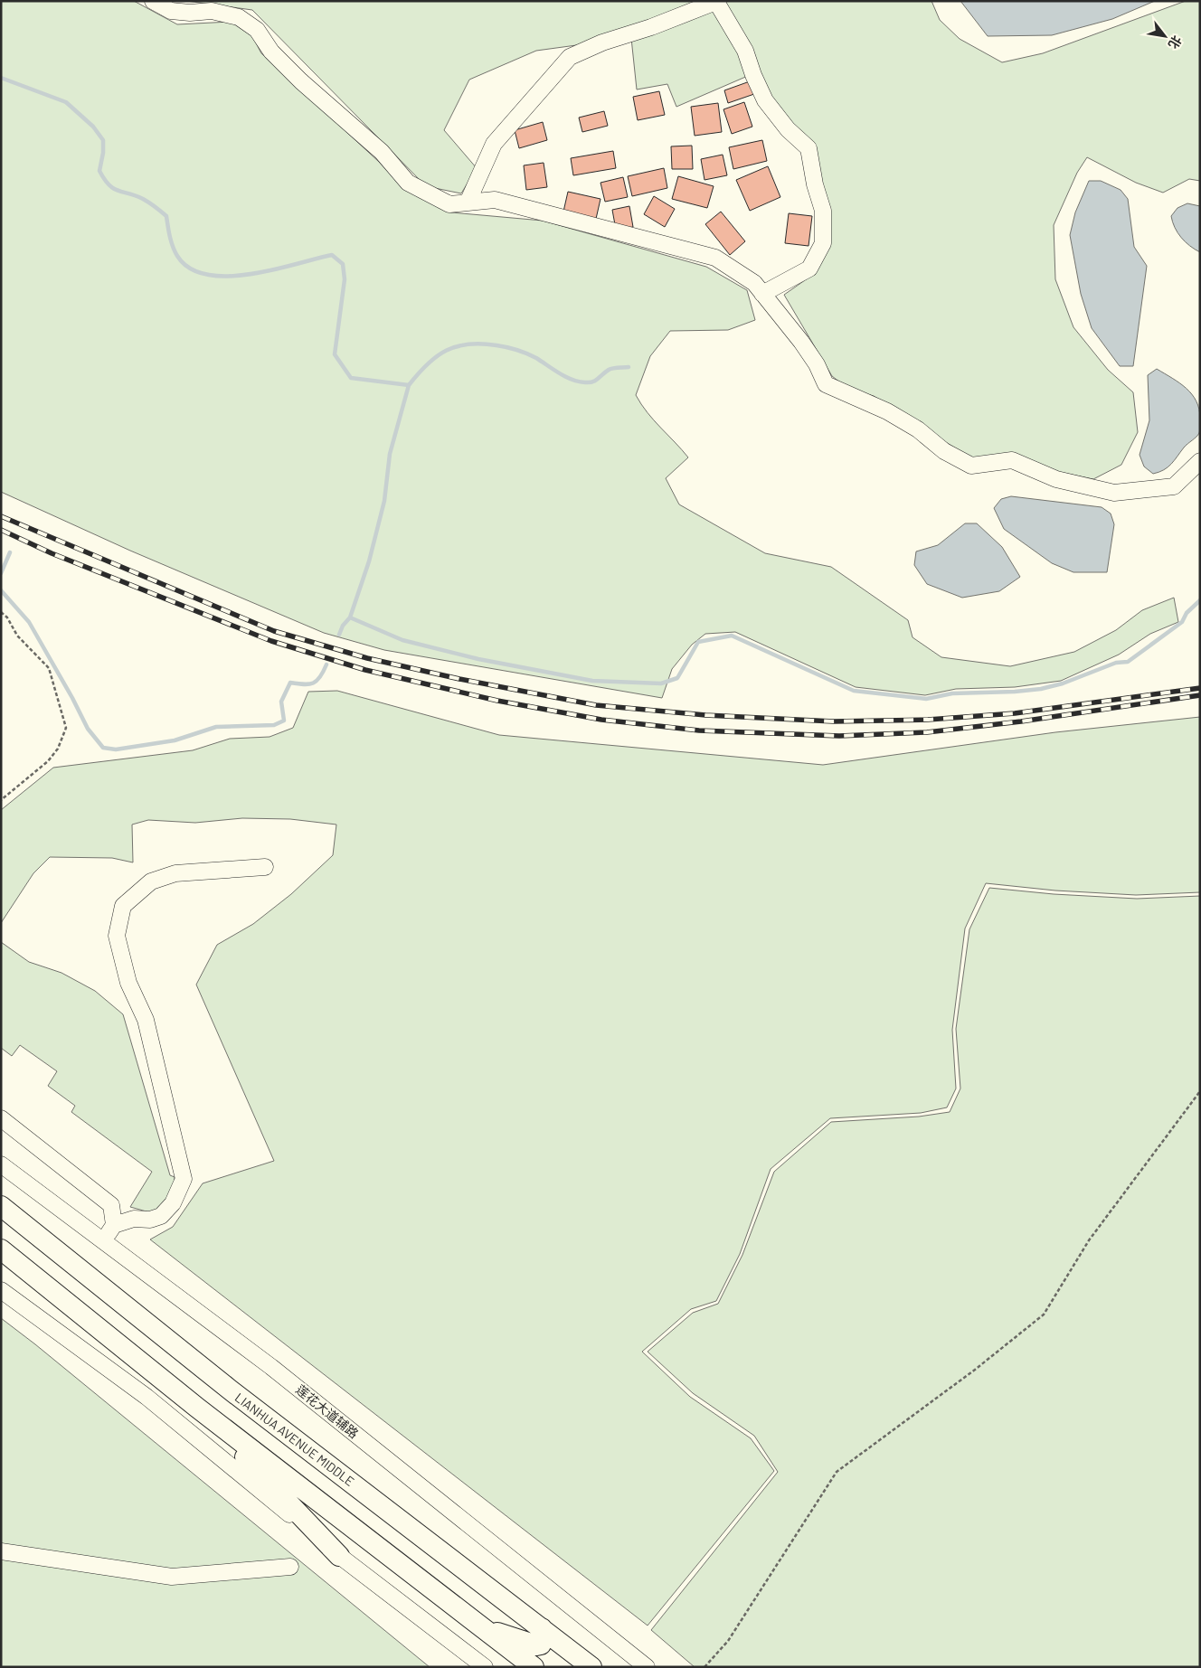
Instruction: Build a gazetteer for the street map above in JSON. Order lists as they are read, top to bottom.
{
  "streets": {
    "main road": ["LIANHUA AVENUE MIDDLE"],
    "street": ["莲花大道辅路"]
  },
  "north": "bottom right"
}
